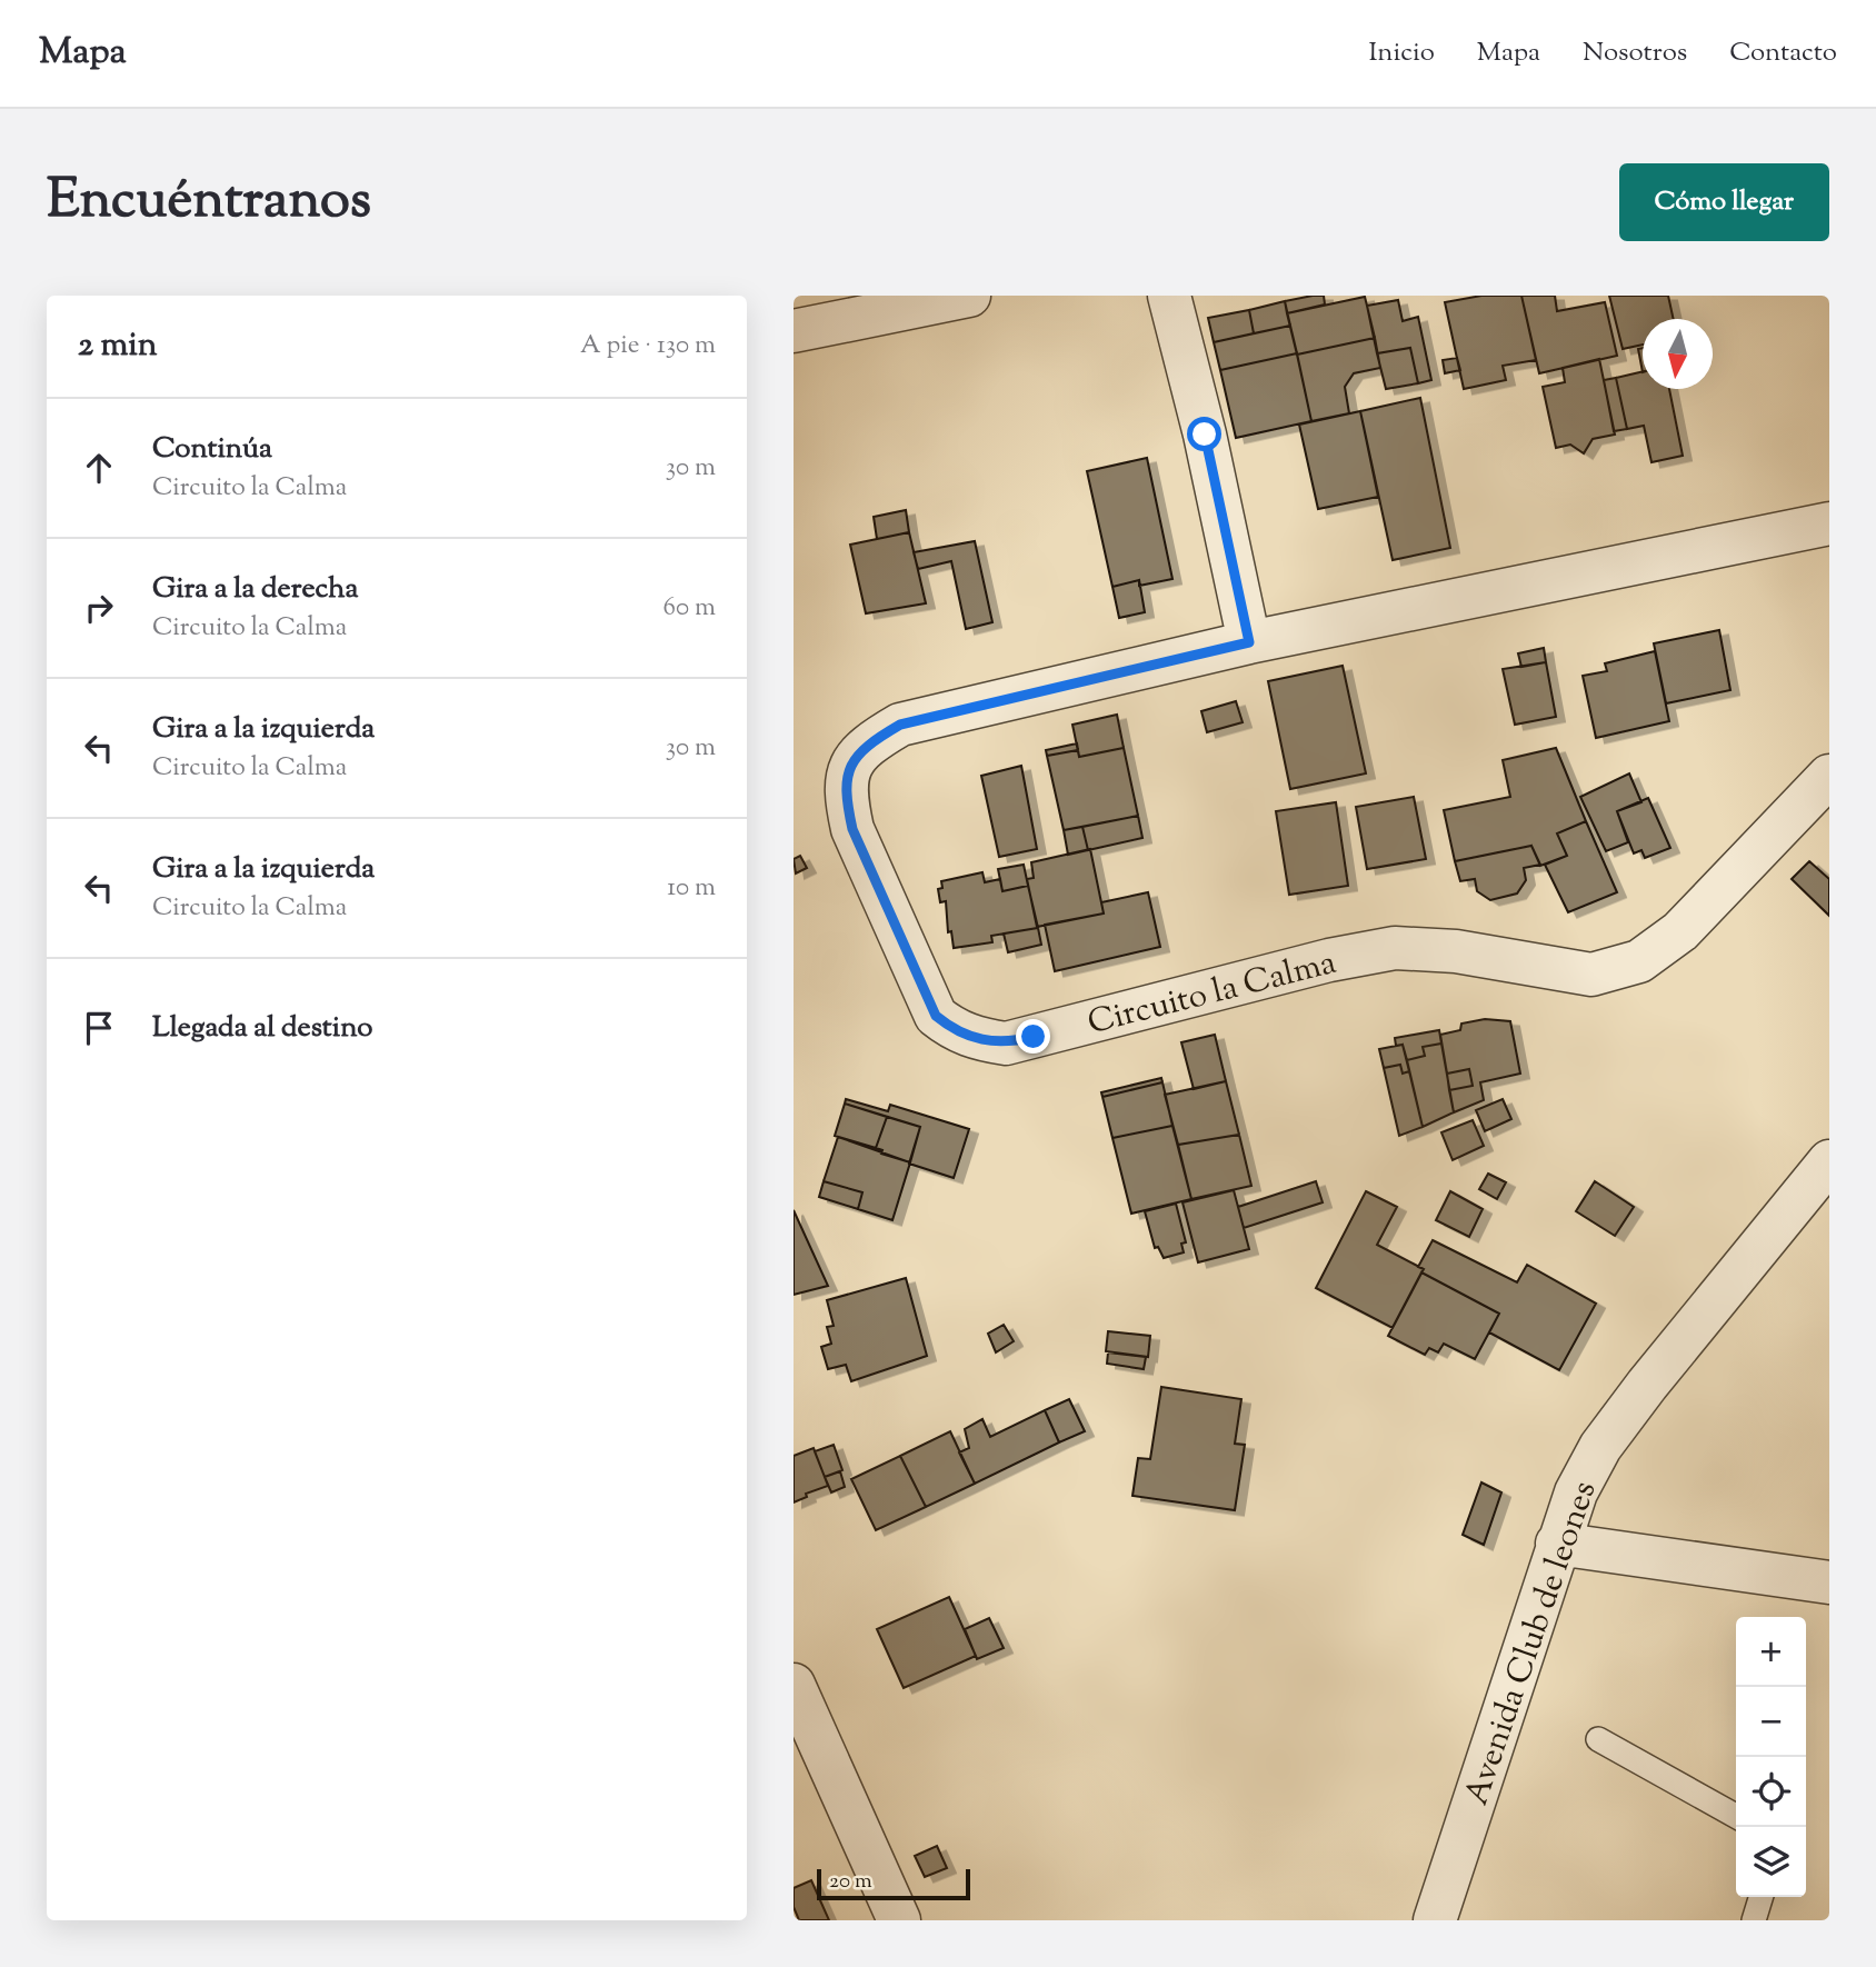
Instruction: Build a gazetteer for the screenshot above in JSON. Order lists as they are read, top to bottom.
{
  "streets": {
    "street": ["Circuito la Calma", "Avenida Club de leones"]
  },
  "scale_bar": "20 m",
  "north": "bottom",
  "page": {
    "header": "Mapa",
    "nav": [
      "Inicio",
      "Mapa",
      "Nosotros",
      "Contacto"
    ],
    "title": "Encuéntranos",
    "buttons": "Cómo llegar",
    "heading": ["2 min", "A pie · 130 m"],
    "list": [
      ["Continúa", "Circuito la Calma", "30 m"],
      ["Gira a la derecha", "Circuito la Calma", "60 m"],
      ["Gira a la izquierda", "Circuito la Calma", "30 m"],
      ["Gira a la izquierda", "Circuito la Calma", "10 m"],
      "Llegada al destino"
    ],
    "map_buttons": ["+", "−"],
    "scale": "20 m"
  }
}
